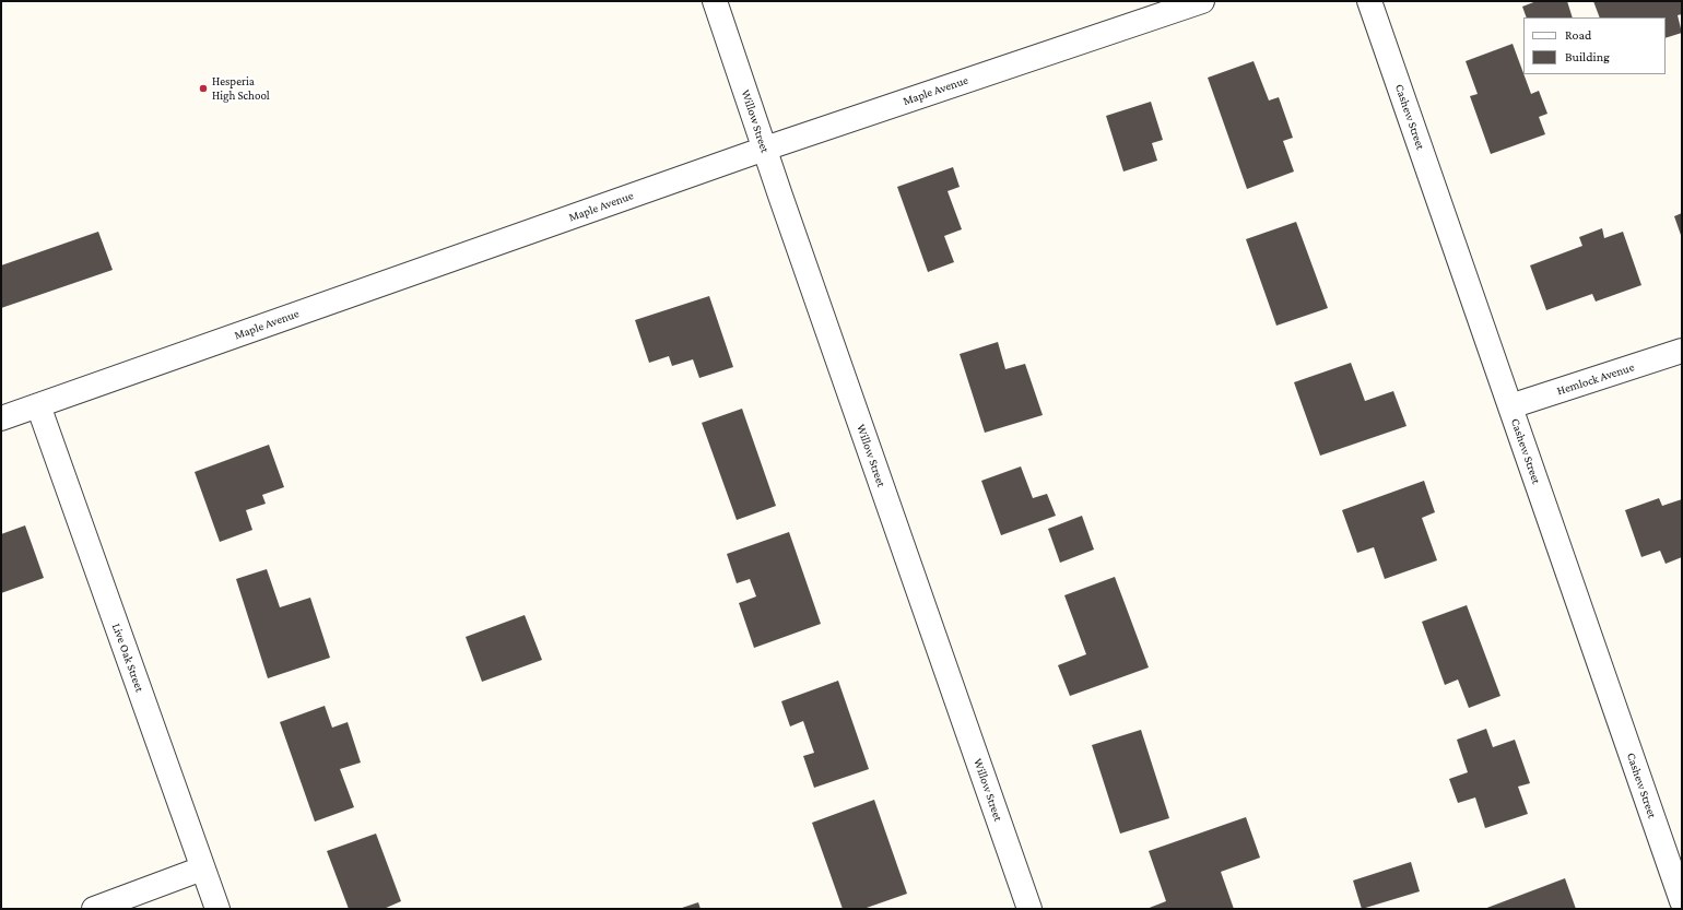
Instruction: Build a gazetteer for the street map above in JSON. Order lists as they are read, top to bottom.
{
  "streets": {
    "street": [
      "Maple Avenue",
      "Cashew Street",
      "Willow Street",
      "Hemlock Avenue",
      "Live Oak Street"
    ]
  },
  "crossings": [
    ["Maple Avenue", "Willow Street"],
    ["Maple Avenue", "Live Oak Street"],
    ["Cashew Street", "Hemlock Avenue"]
  ],
  "places": ["Hesperia High School"],
  "legend": ["Road", "Building"]
}
